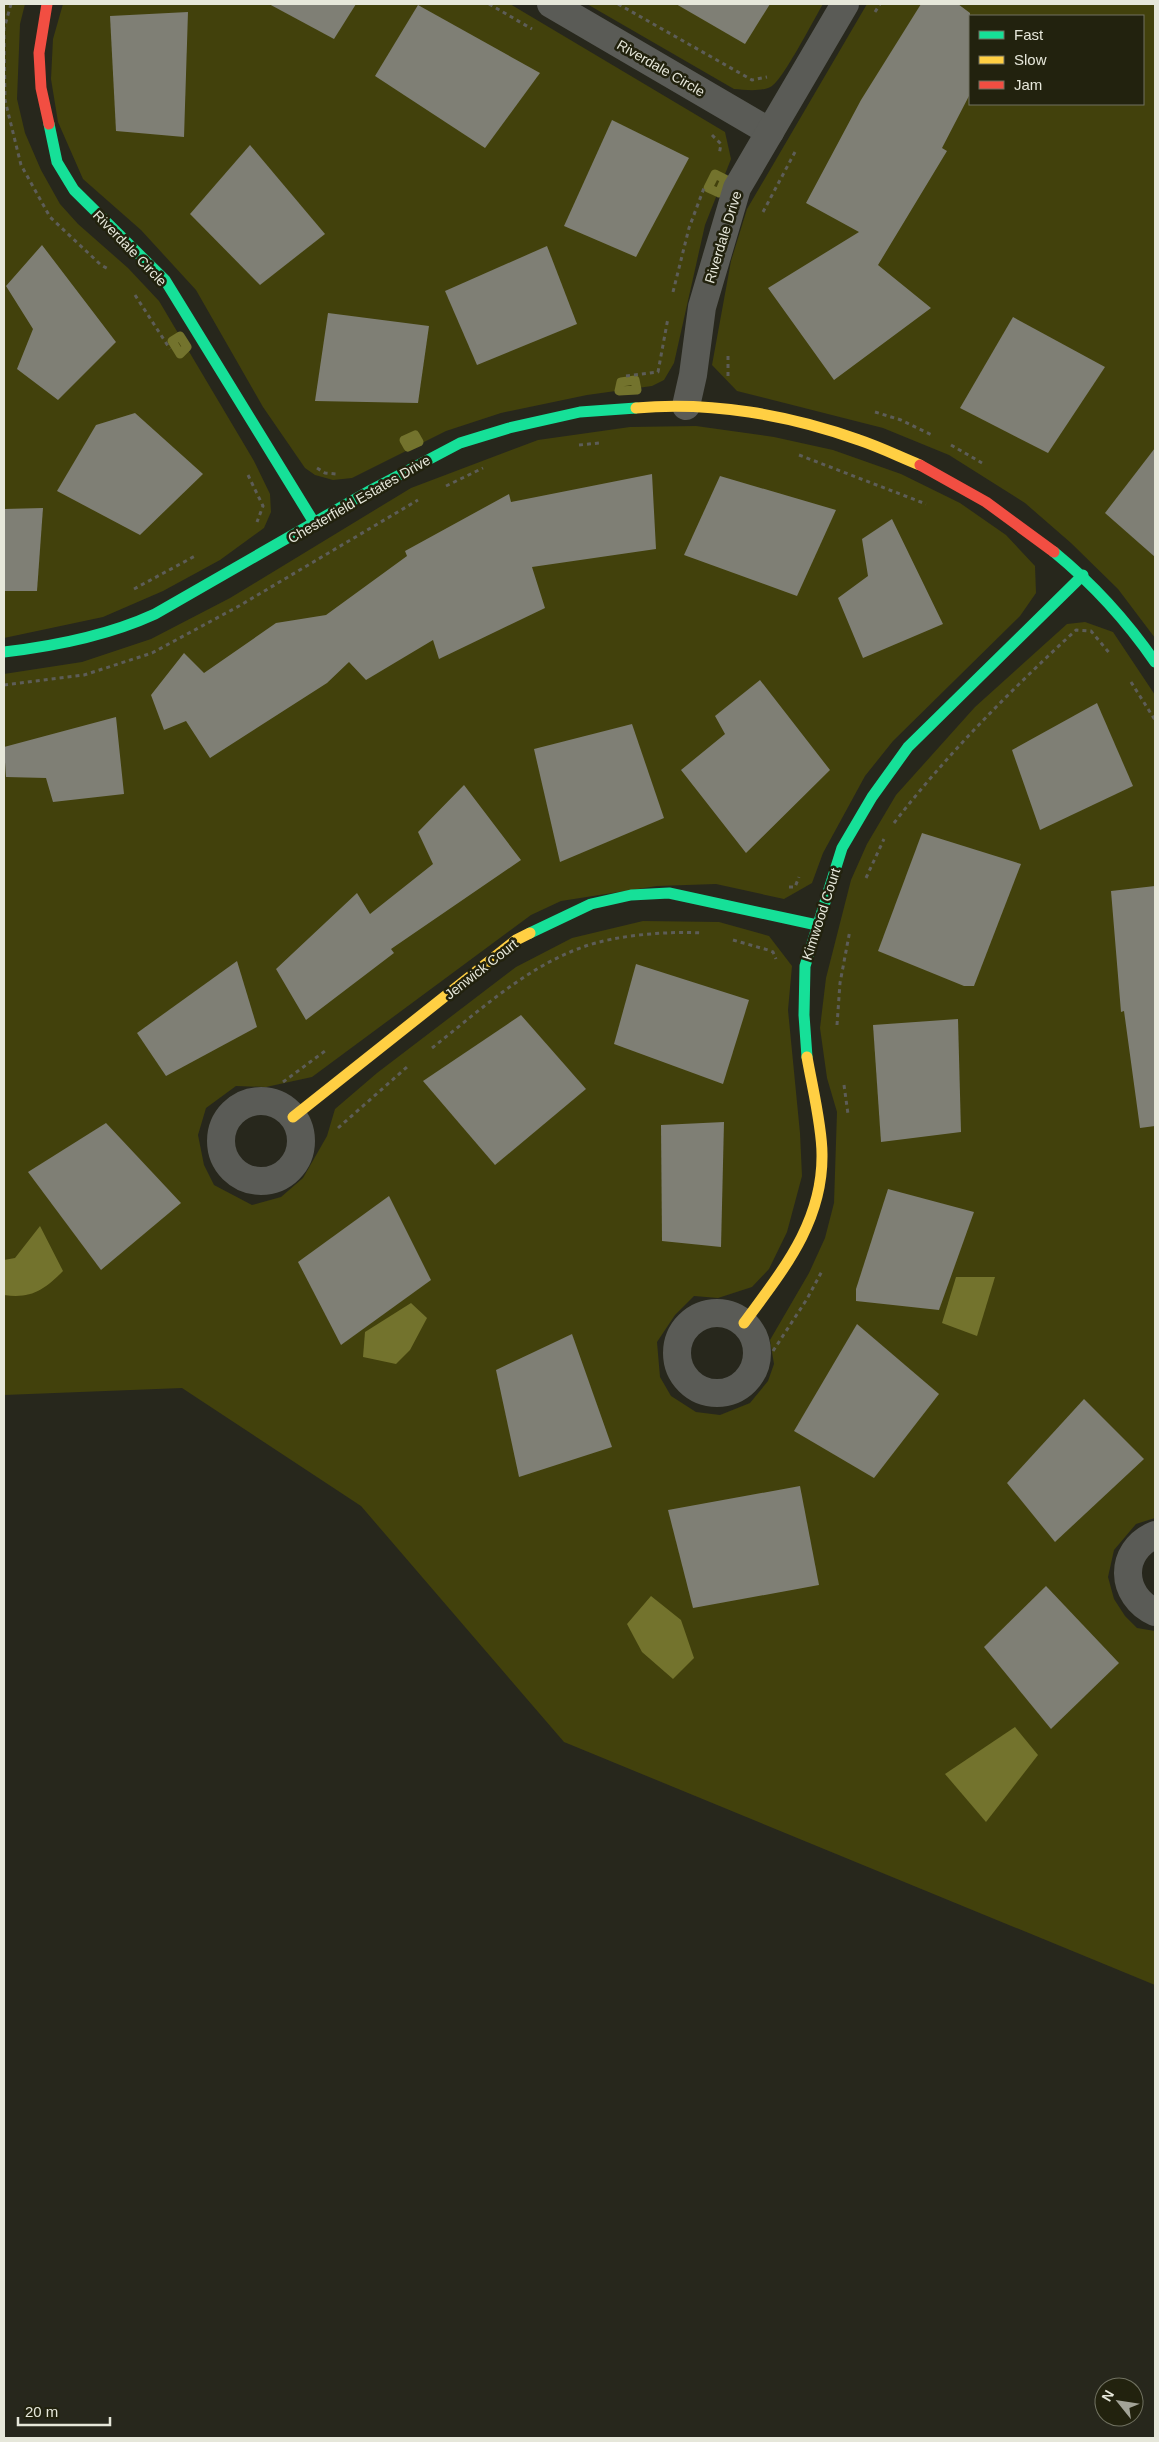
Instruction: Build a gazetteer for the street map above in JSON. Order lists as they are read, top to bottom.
{
  "streets": {
    "street": [
      "Riverdale Circle",
      "Riverdale Drive",
      "Chesterfield Estates Drive",
      "Kimwood Court",
      "Jenwick Court"
    ]
  },
  "crossings": [
    ["Riverdale Circle", "Riverdale Drive"],
    ["Riverdale Circle", "Chesterfield Estates Drive"],
    ["Riverdale Drive", "Chesterfield Estates Drive"],
    ["Chesterfield Estates Drive", "Kimwood Court"],
    ["Kimwood Court", "Jenwick Court"]
  ],
  "legend": ["Fast", "Slow", "Jam"],
  "scale_bar": "20 m",
  "north": "top left"
}
